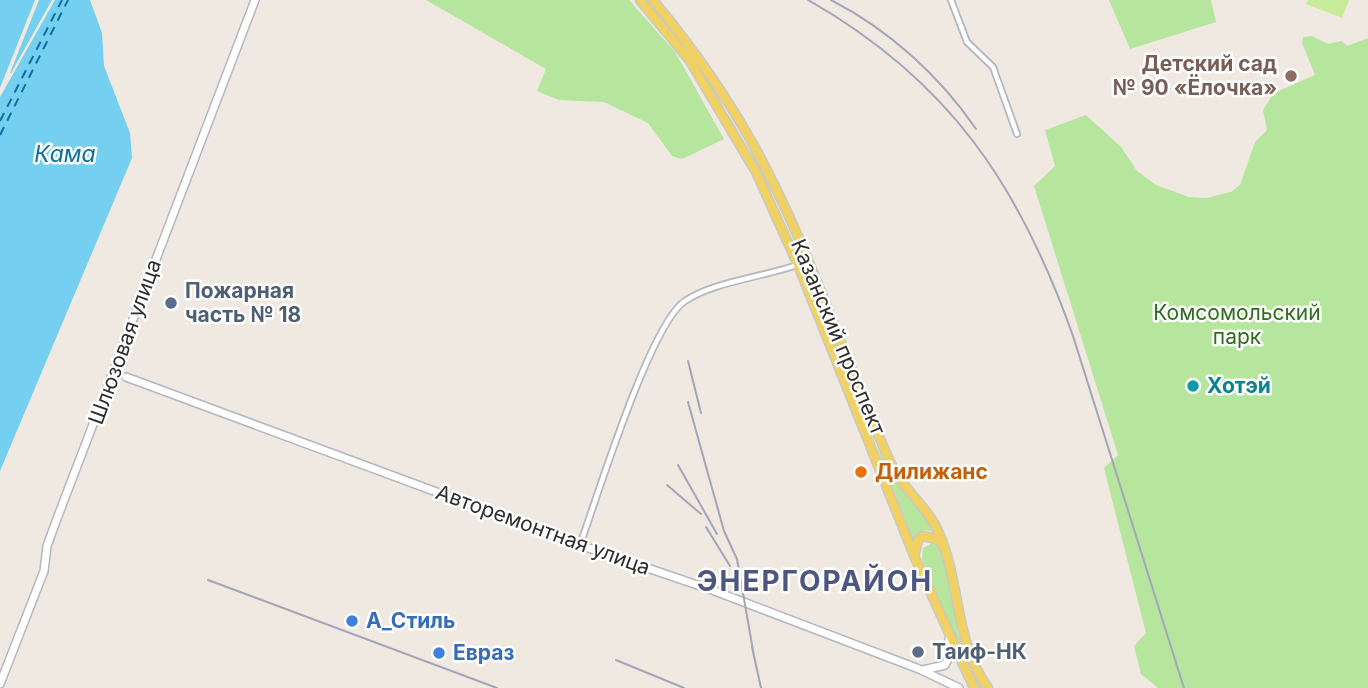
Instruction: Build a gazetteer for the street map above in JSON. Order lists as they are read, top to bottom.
{
  "streets": {
    "main road": ["Казанский проспект"],
    "street": ["Шлюзовая улица", "Авторемонтная улица"]
  },
  "districts": ["ЭНЕРГОРАЙОН"],
  "water": ["Кама"],
  "parks": ["Комсомольский парк"],
  "places": [
    "Детский сад № 90 «Ёлочка»",
    "Пожарная часть № 18",
    "Хотэй",
    "Дилижанс",
    "А_Стиль",
    "Таиф-НК",
    "Евраз"
  ]
}
